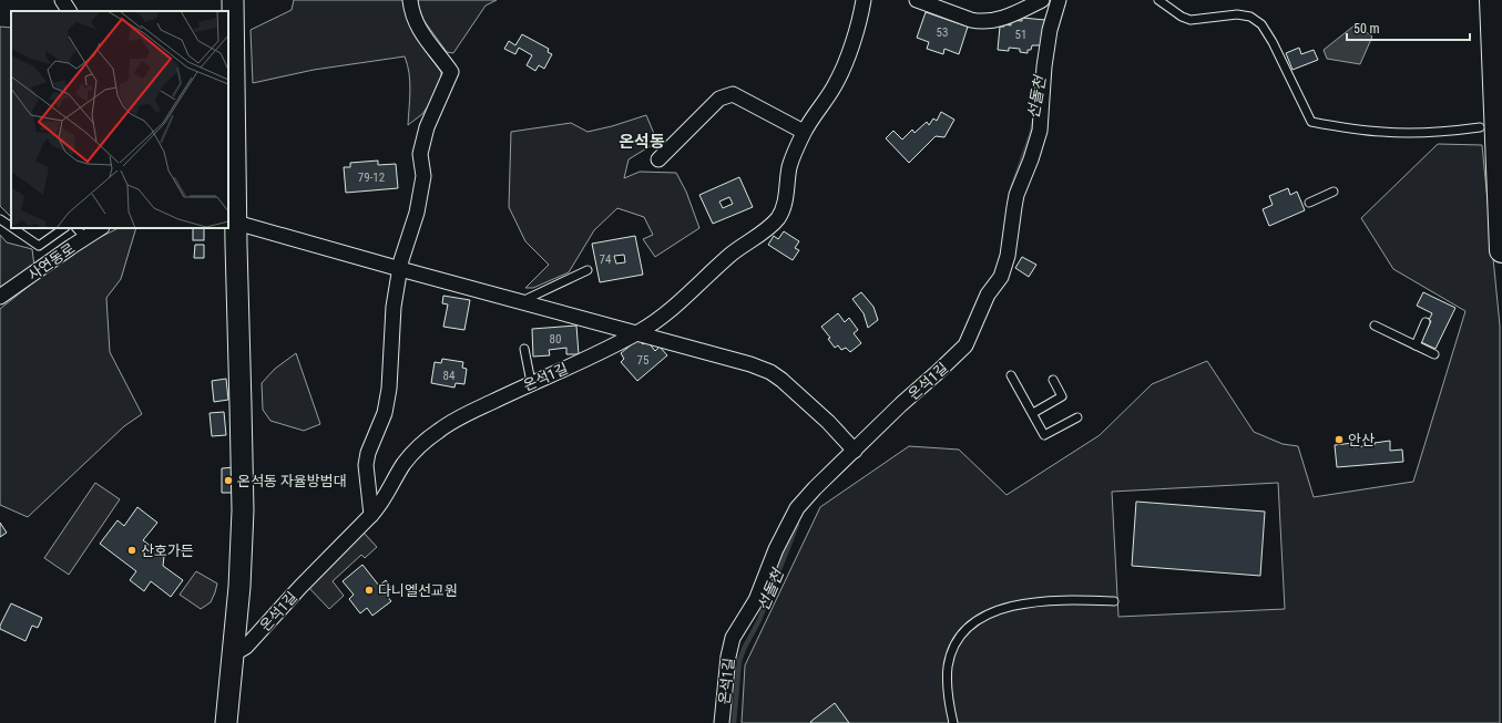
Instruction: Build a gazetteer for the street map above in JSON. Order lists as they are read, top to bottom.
{
  "streets": {
    "street": ["사연동로", "온석1길"]
  },
  "districts": ["온석동"],
  "water": ["선돌천"],
  "places": [
    "안산",
    "온석동 자율방범대",
    "산호가든",
    "다니엘선교원"
  ],
  "house_numbers": [
    "53",
    "51",
    "79-12",
    "74",
    "80",
    "75",
    "84"
  ],
  "scale_bar": "50 m"
}
